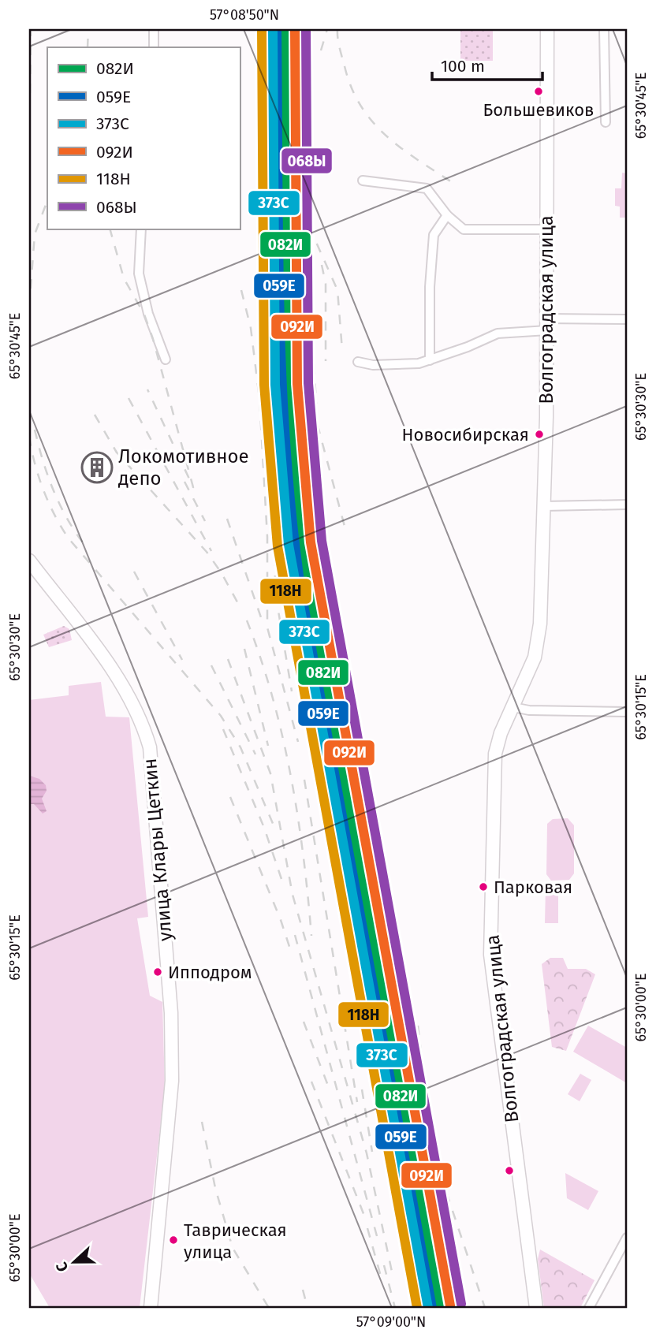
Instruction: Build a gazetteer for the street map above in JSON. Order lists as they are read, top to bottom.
{
  "streets": {
    "street": ["Волгоградская улица", "улица Клары Цеткин"]
  },
  "places": {
    "other": [
      "Большевиков",
      "Новосибирская",
      "Парковая",
      "Ипподром",
      "Таврическая улица"
    ],
    "building": ["Локомотивное депо"]
  },
  "lines": [
    "transit line 082И",
    "transit line 059Е",
    "transit line 373C",
    "transit line 092И",
    "transit line 118Н",
    "transit line 068Ы"
  ],
  "legend": [
    "082И",
    "059Е",
    "373C",
    "092И",
    "118Н",
    "068Ы"
  ],
  "scale_bar": "100 m",
  "north": "left",
  "coordinates": [
    "57°08'50\"N",
    "65°30'45\"E",
    "65°30'30\"E",
    "65°30'15\"E",
    "65°30'00\"E",
    "57°09'00\"N"
  ]
}
